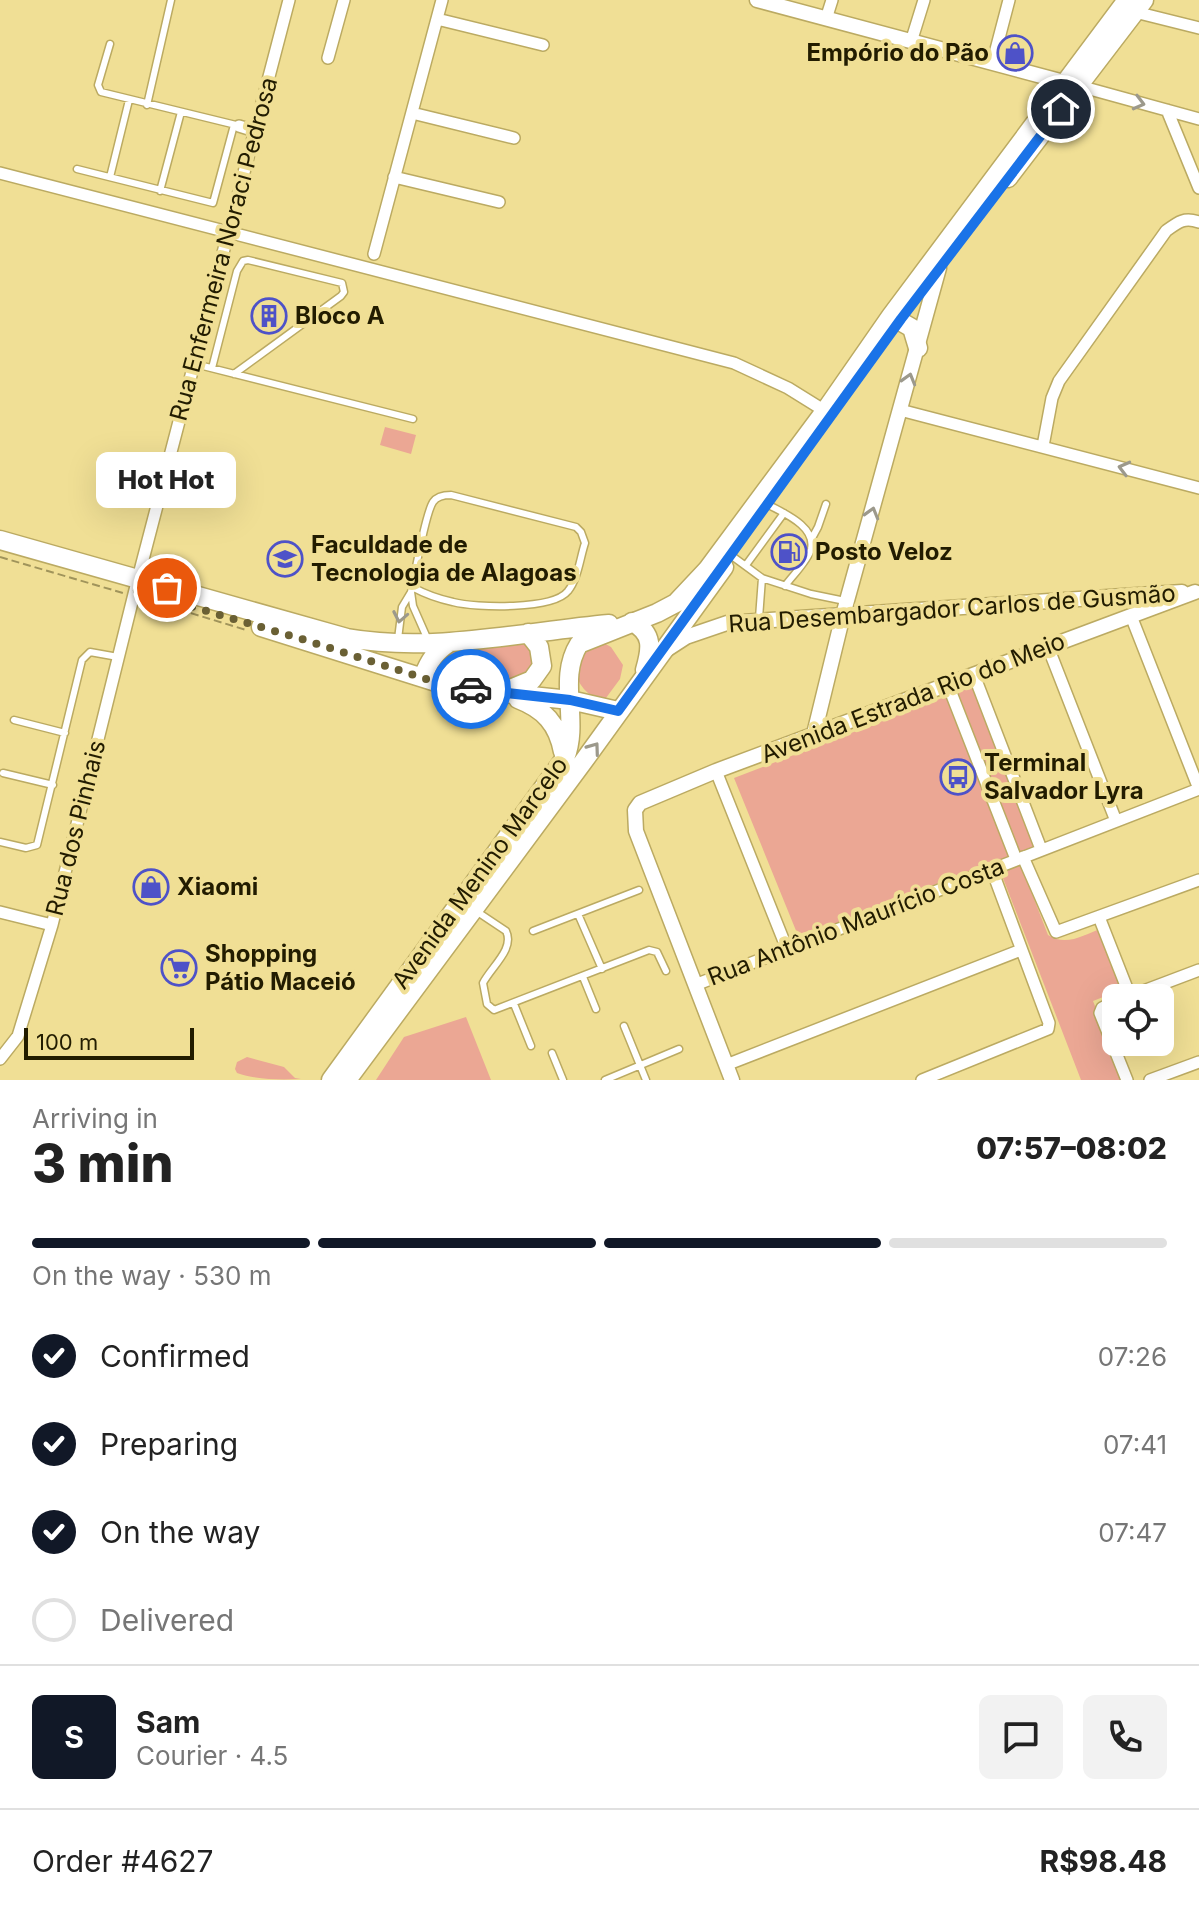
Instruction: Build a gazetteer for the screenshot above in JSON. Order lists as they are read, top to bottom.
{
  "streets": {
    "main road": ["Avenida Menino Marcelo"],
    "street": [
      "Rua Enfermeira Noraci Pedrosa",
      "Rua Desembargador Carlos de Gusmão",
      "Avenida Estrada Rio do Meio",
      "Rua dos Pinhais",
      "Rua Antônio Maurício Costa"
    ]
  },
  "crossings": [
    ["Rua Enfermeira Noraci Pedrosa", "Rua dos Pinhais"],
    ["Rua Desembargador Carlos de Gusmão", "Avenida Estrada Rio do Meio"],
    ["Rua Desembargador Carlos de Gusmão", "Avenida Menino Marcelo"],
    ["Avenida Estrada Rio do Meio", "Rua Antônio Maurício Costa"]
  ],
  "places": {
    "shop": ["Empório do Pão", "Xiaomi"],
    "building": ["Bloco A"],
    "fuel station": ["Posto Veloz"],
    "school or university": ["Faculdade de Tecnologia de Alagoas"],
    "other": ["Hot Hot"],
    "bus stop": ["Terminal Salvador Lyra"],
    "supermarket": ["Shopping Pátio Maceió"]
  },
  "scale_bar": "100 m",
  "page": {
    "bubble": "Hot Hot",
    "scale": "100 m",
    "heading": ["3 min", "Arriving in", "07:57–08:02"],
    "panel": [
      "Sam",
      "Courier · 4.5",
      "Order #4627",
      "R$98.48"
    ],
    "bar": "On the way · 530 m",
    "list": [
      ["Confirmed", "07:26"],
      ["Preparing", "07:41"],
      ["On the way", "07:47"],
      "Delivered"
    ],
    "round": "S"
  }
}
